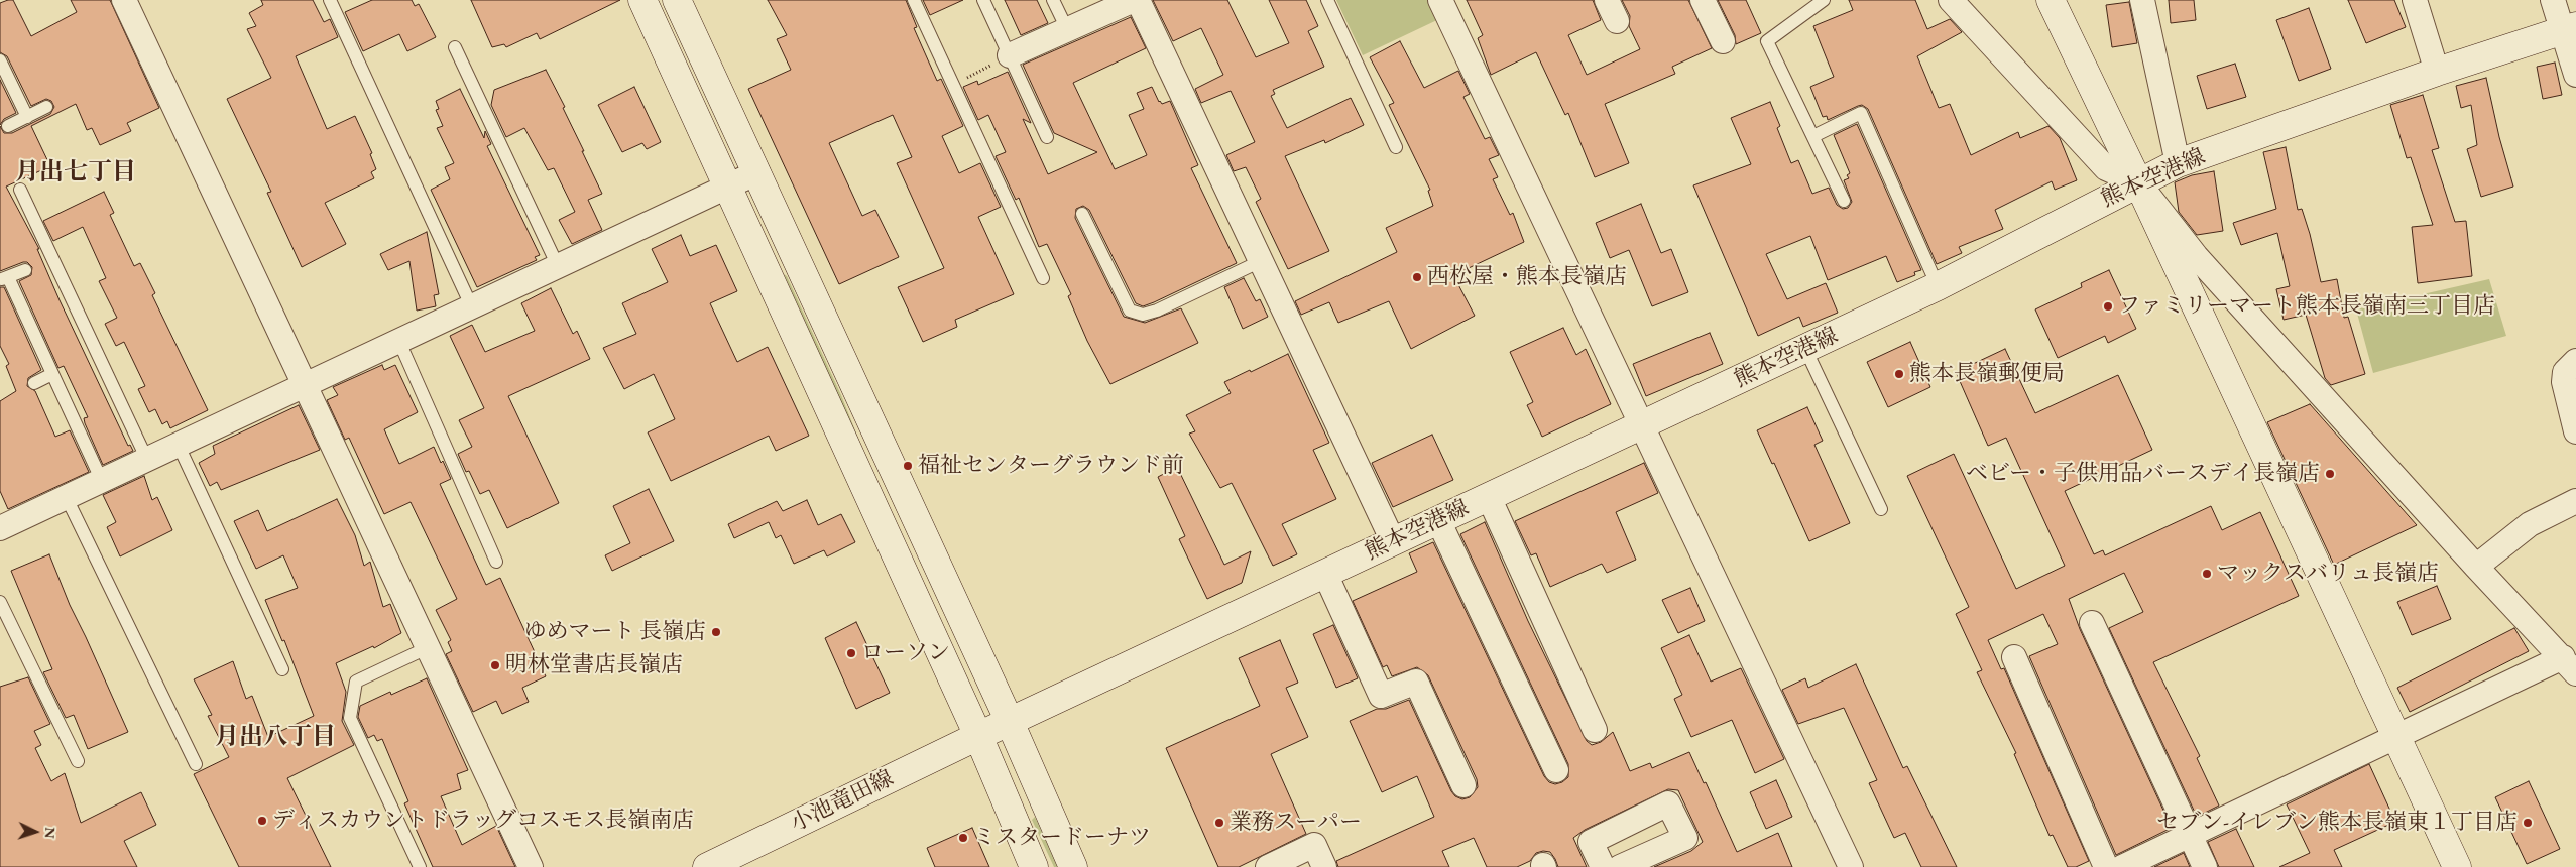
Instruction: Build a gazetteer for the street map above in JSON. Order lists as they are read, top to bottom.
{
  "streets": {
    "street": ["熊本空港線", "小池竜田線"]
  },
  "crossings": [
    ["熊本空港線", "小池竜田線"]
  ],
  "districts": ["月出七丁目", "月出八丁目"],
  "places": [
    "西松屋・熊本長嶺店",
    "ファミリーマート熊本長嶺南三丁目店",
    "熊本長嶺郵便局",
    "福祉センターグラウンド前",
    "ベビー・子供用品バースデイ長嶺店",
    "マックスバリュ長嶺店",
    "ゆめマート 長嶺店",
    "ローソン",
    "明林堂書店長嶺店",
    "ディスカウントドラッグコスモス長嶺南店",
    "業務スーパー",
    "セブン-イレブン熊本長嶺東１丁目店",
    "ミスタードーナツ"
  ],
  "north": "right"
}
